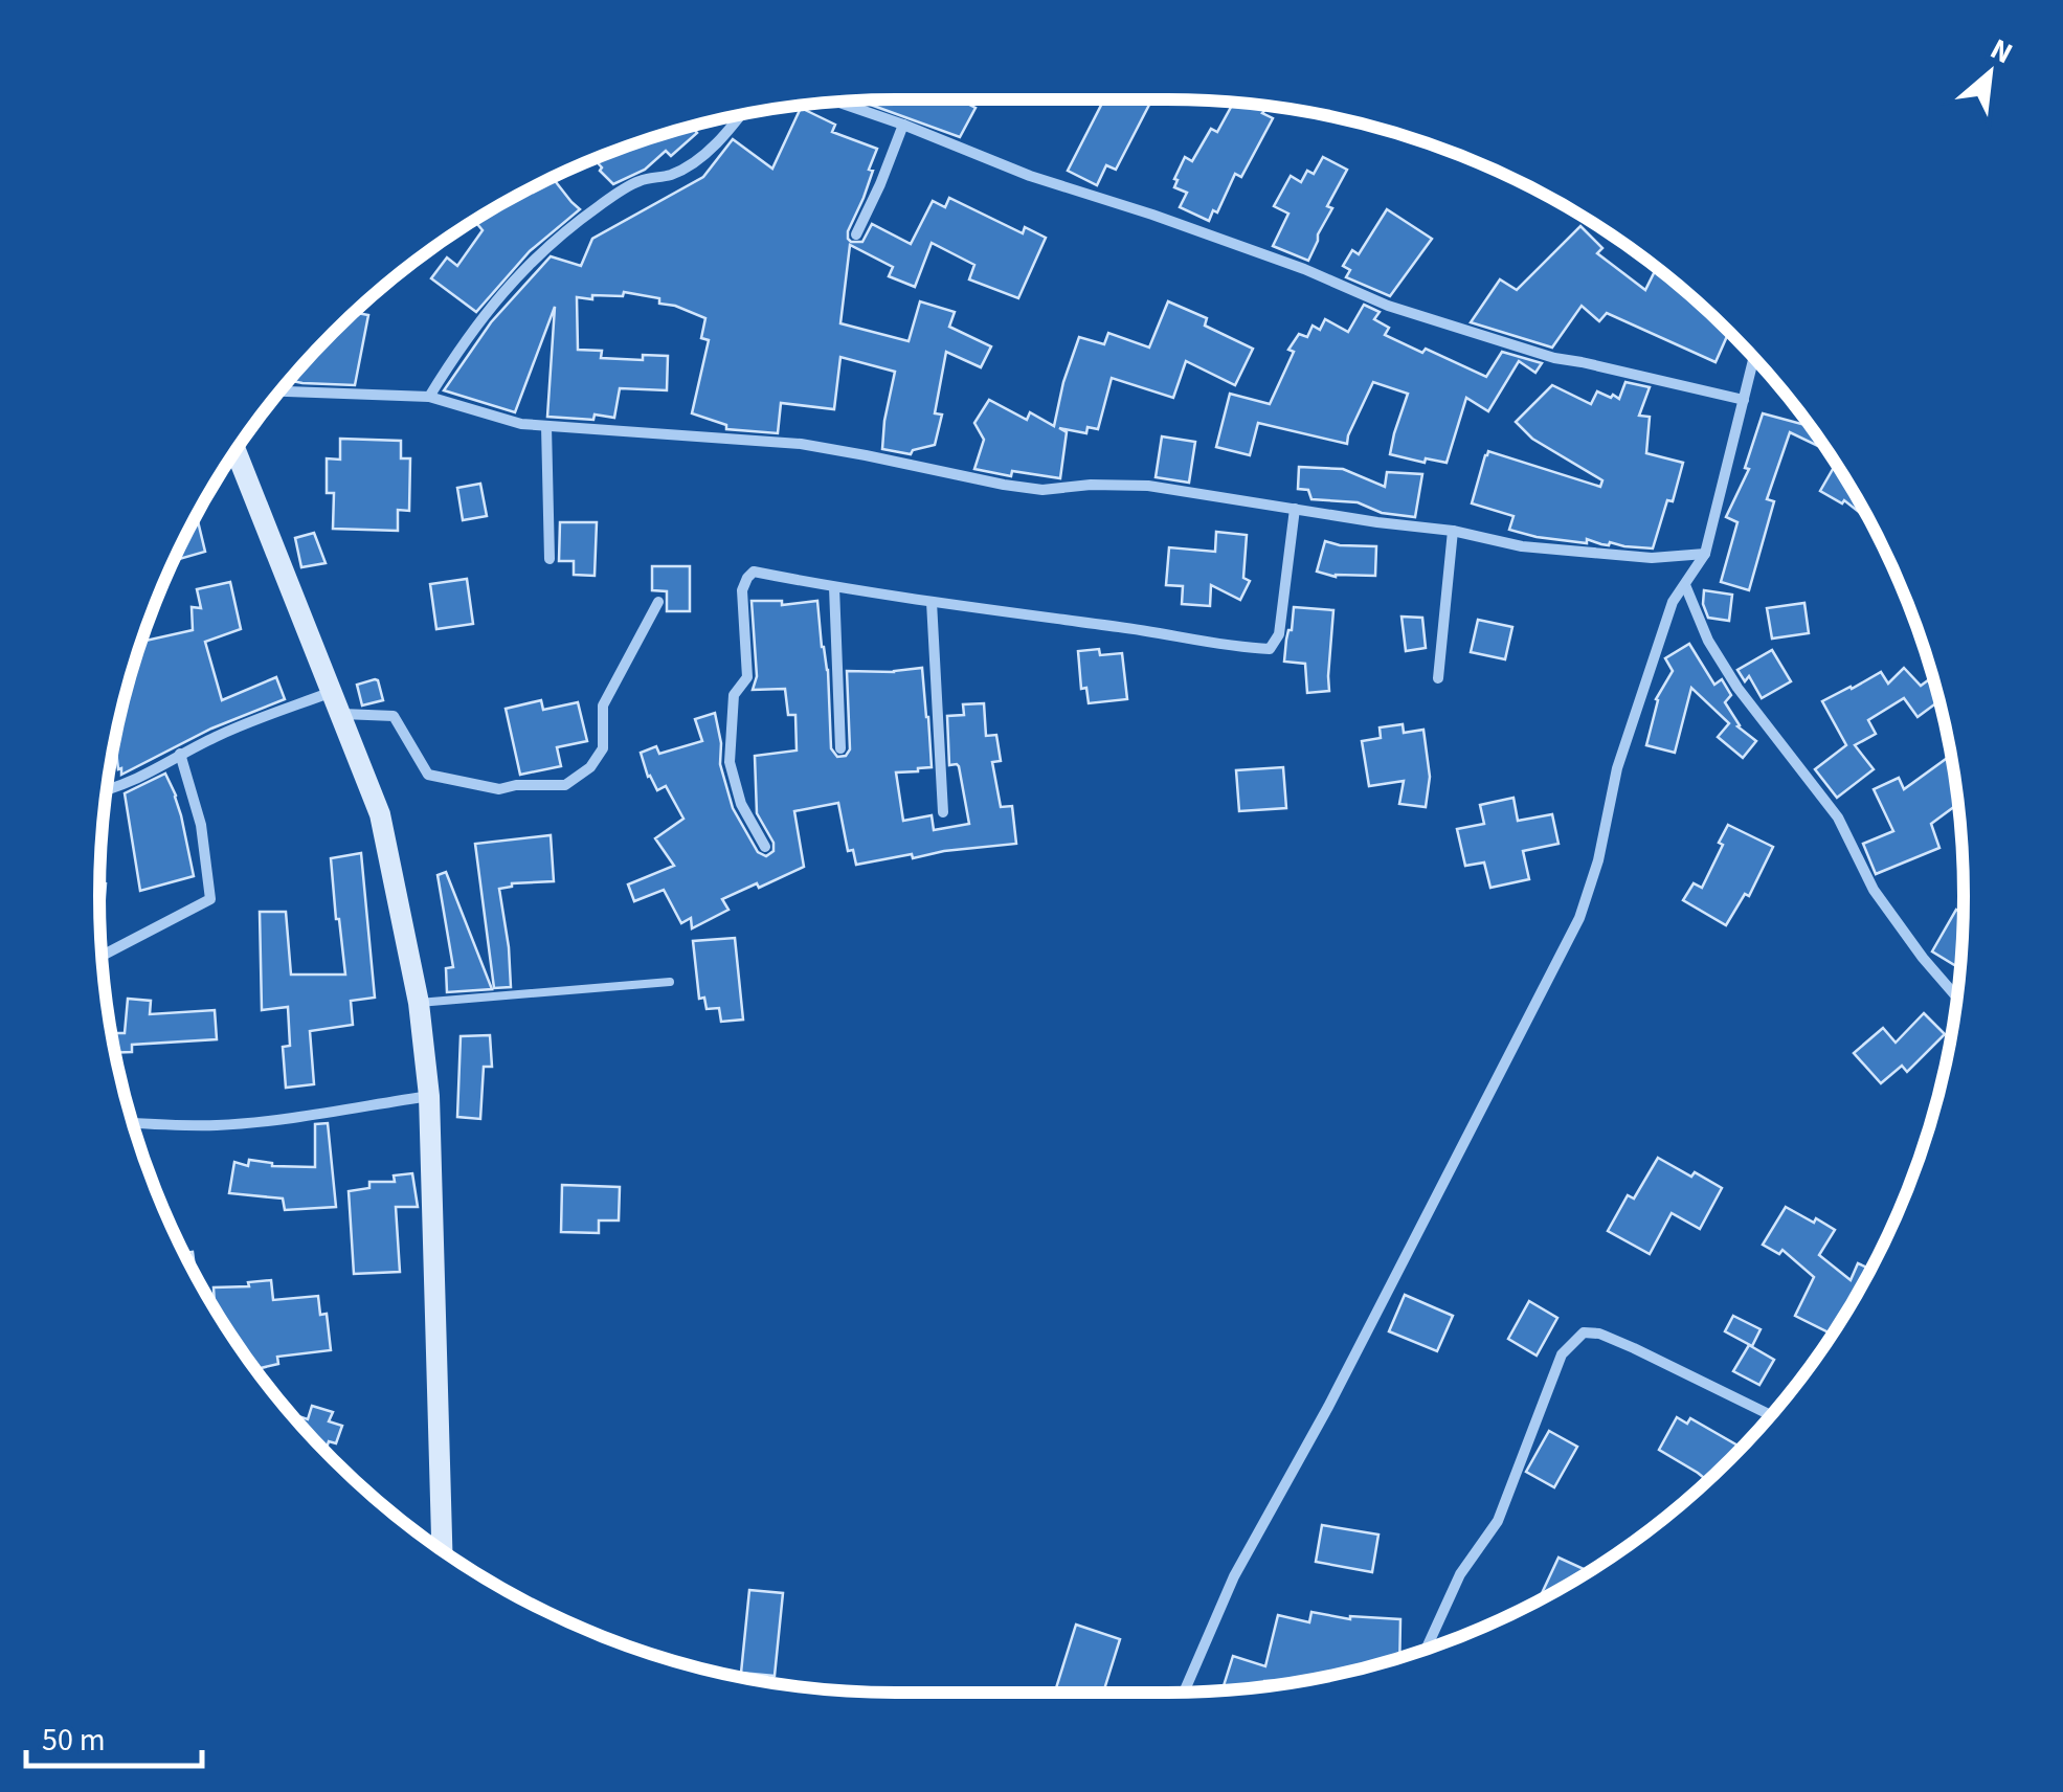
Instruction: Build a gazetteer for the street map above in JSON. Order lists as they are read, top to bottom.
{
  "scale_bar": "50 m",
  "north": "top right"
}
